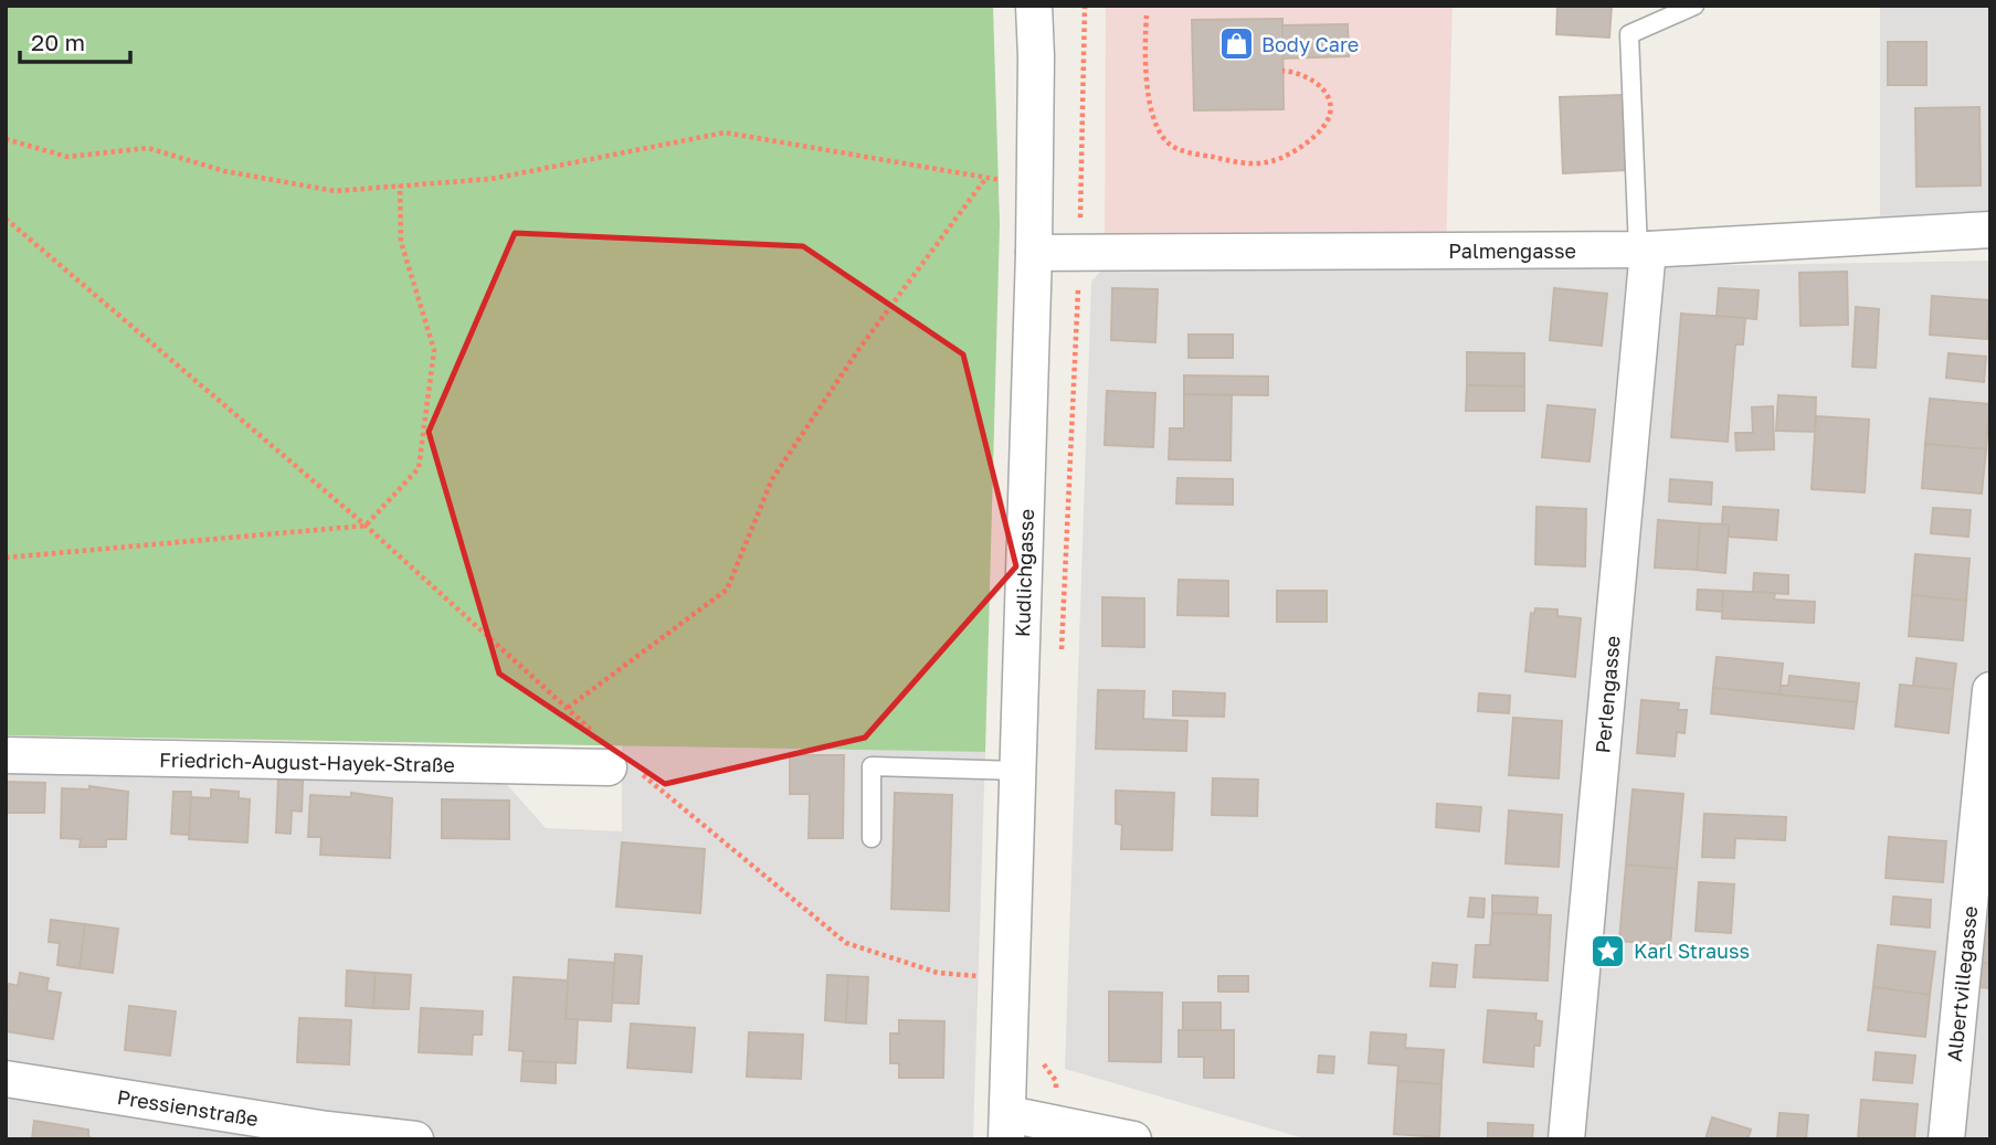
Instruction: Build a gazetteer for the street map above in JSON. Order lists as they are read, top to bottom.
{
  "streets": {
    "street": [
      "Palmengasse",
      "Kudlichgasse",
      "Perlengasse",
      "Friedrich-August-Hayek-Straße",
      "Albertvillegasse",
      "Pressienstraße"
    ]
  },
  "crossings": [
    ["Palmengasse", "Kudlichgasse"],
    ["Palmengasse", "Perlengasse"]
  ],
  "places": {
    "shop": ["Body Care"],
    "place": ["Karl Strauss"]
  },
  "scale_bar": "20 m"
}
